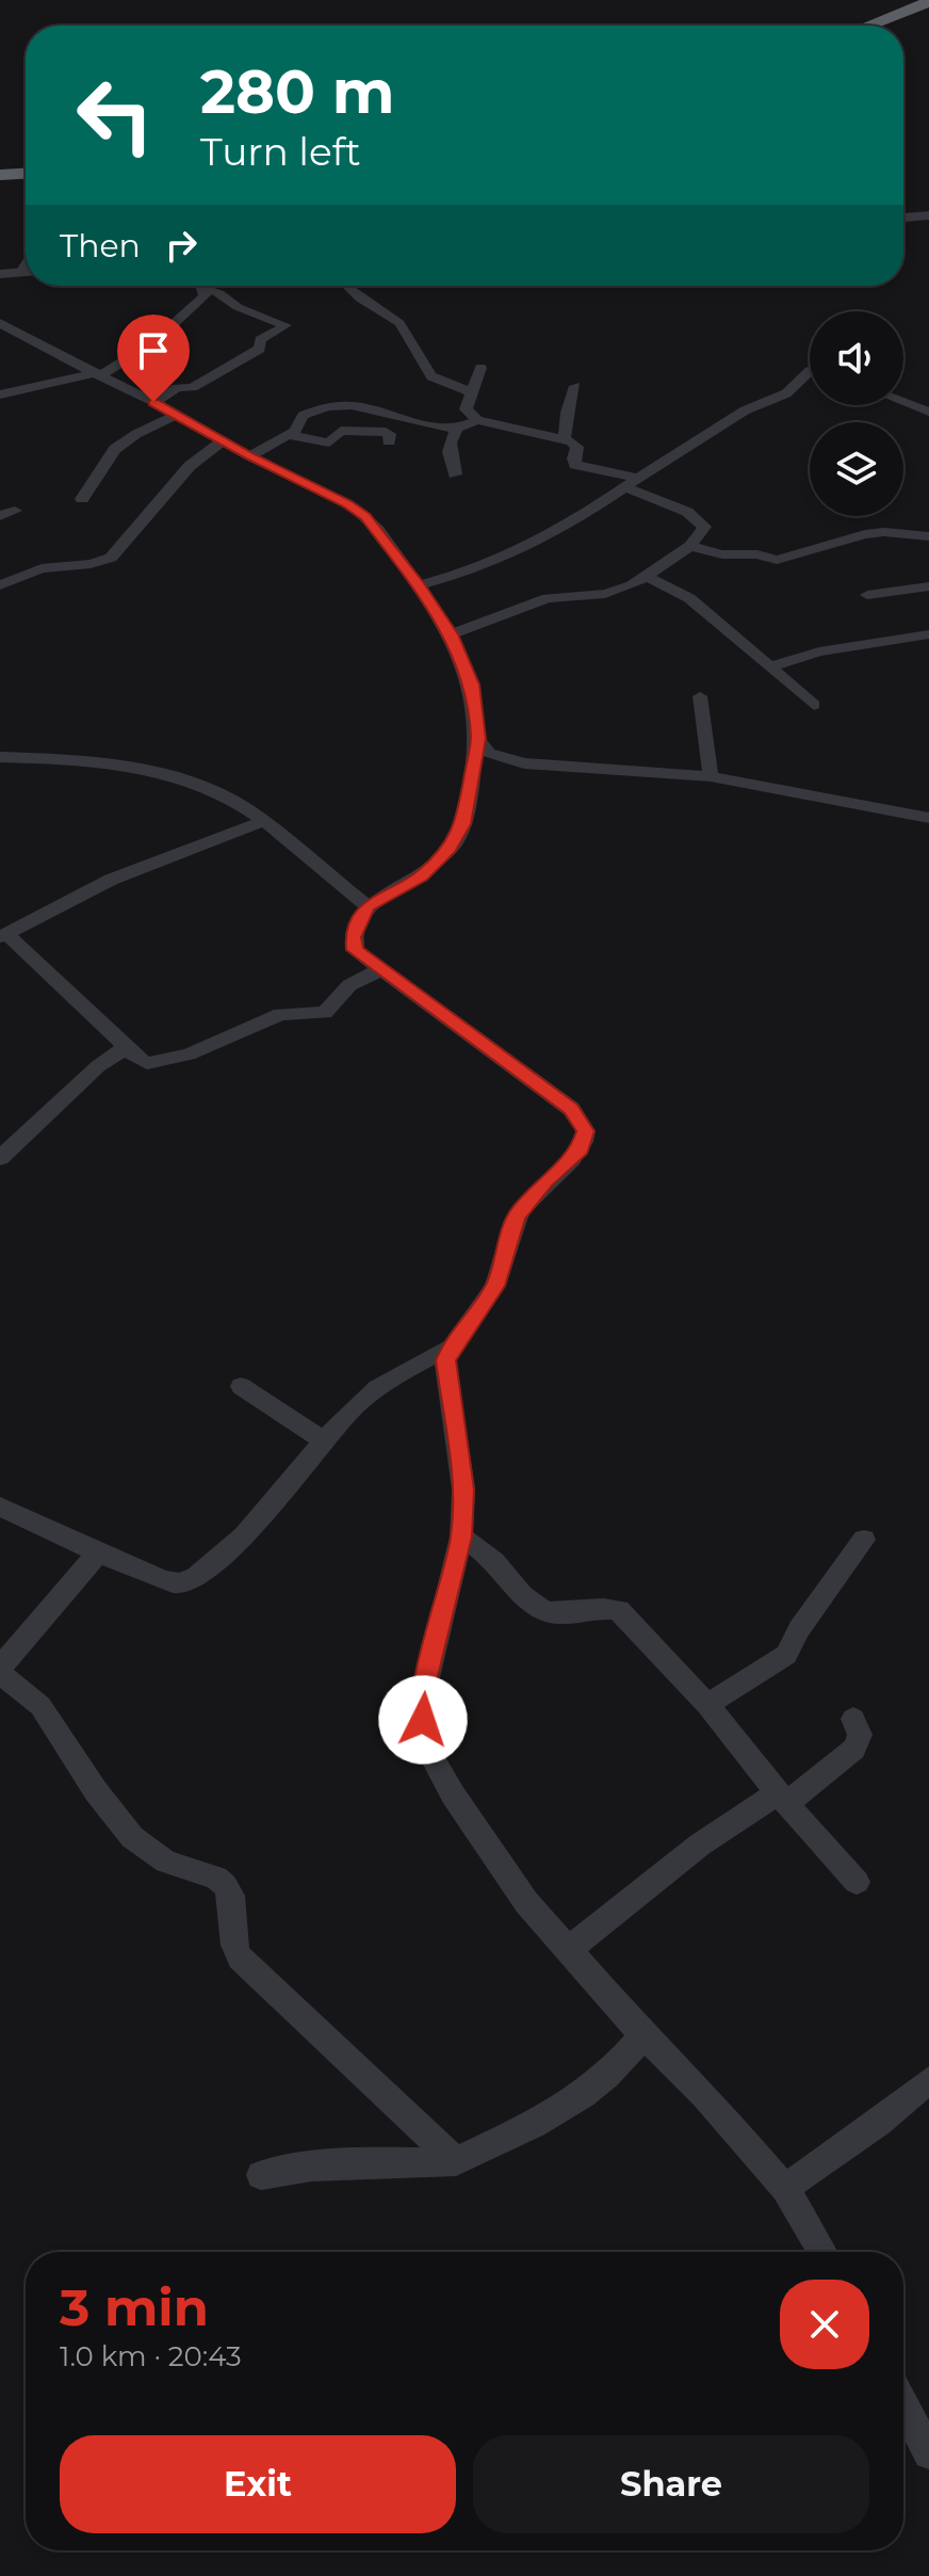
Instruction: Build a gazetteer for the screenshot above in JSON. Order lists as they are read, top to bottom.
{
  "page": {
    "turn": ["280 m", "Turn left"],
    "then": "Then",
    "heading": ["3 min", "1.0 km · 20:43"],
    "buttons": ["Exit", "Share"]
  }
}
